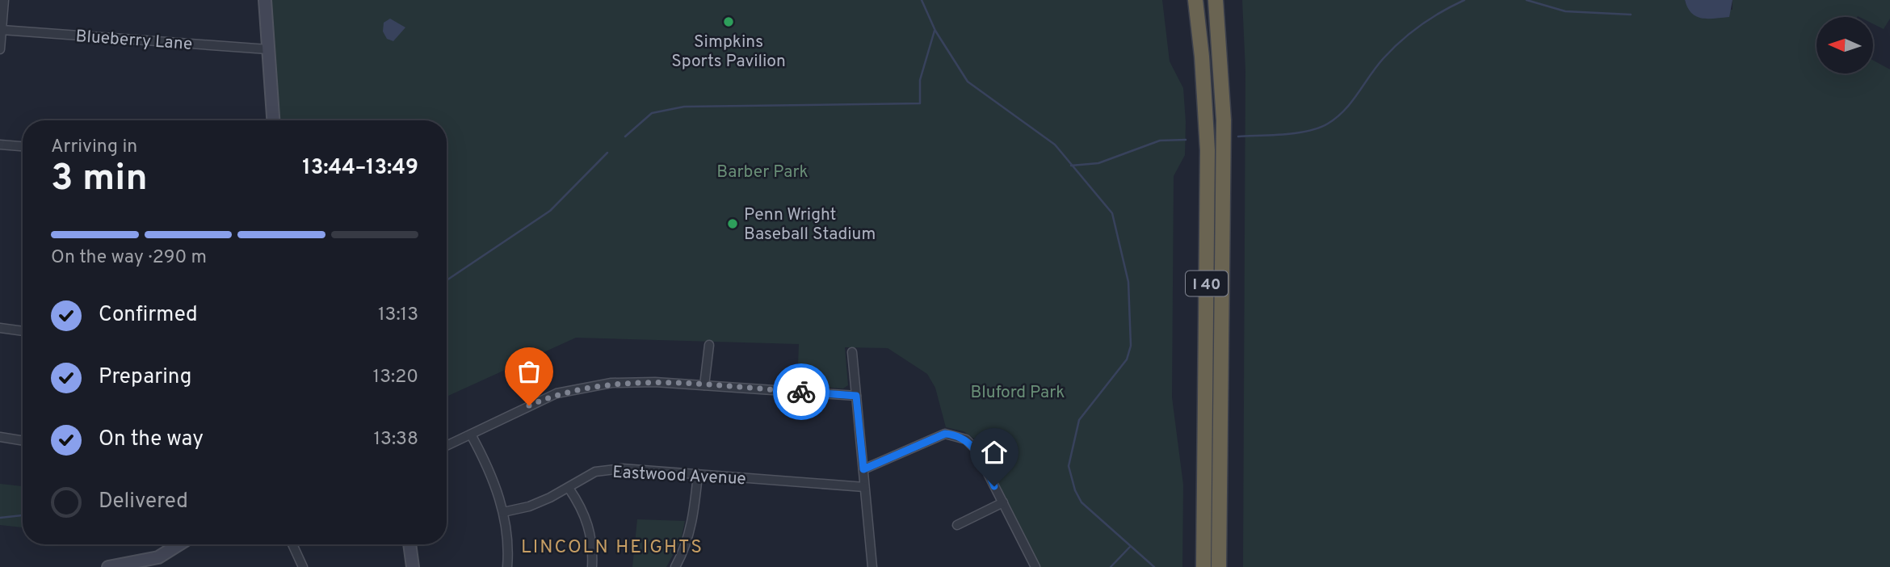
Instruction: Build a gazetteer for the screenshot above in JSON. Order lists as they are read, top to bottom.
{
  "streets": {
    "highway": ["I 40"],
    "street": ["Blueberry Lane", "Eastwood Avenue"]
  },
  "districts": ["LINCOLN HEIGHTS"],
  "parks": ["Barber Park", "Bluford Park"],
  "places": ["Simpkins Sports Pavilion", "Penn Wright Baseball Stadium"],
  "north": "left",
  "page": {
    "heading": ["3 min", "Arriving in", "13:44–13:49"],
    "bar": "On the way · 290 m",
    "list": [
      ["Confirmed", "13:13"],
      ["Preparing", "13:20"],
      ["On the way", "13:38"],
      "Delivered"
    ]
  }
}
